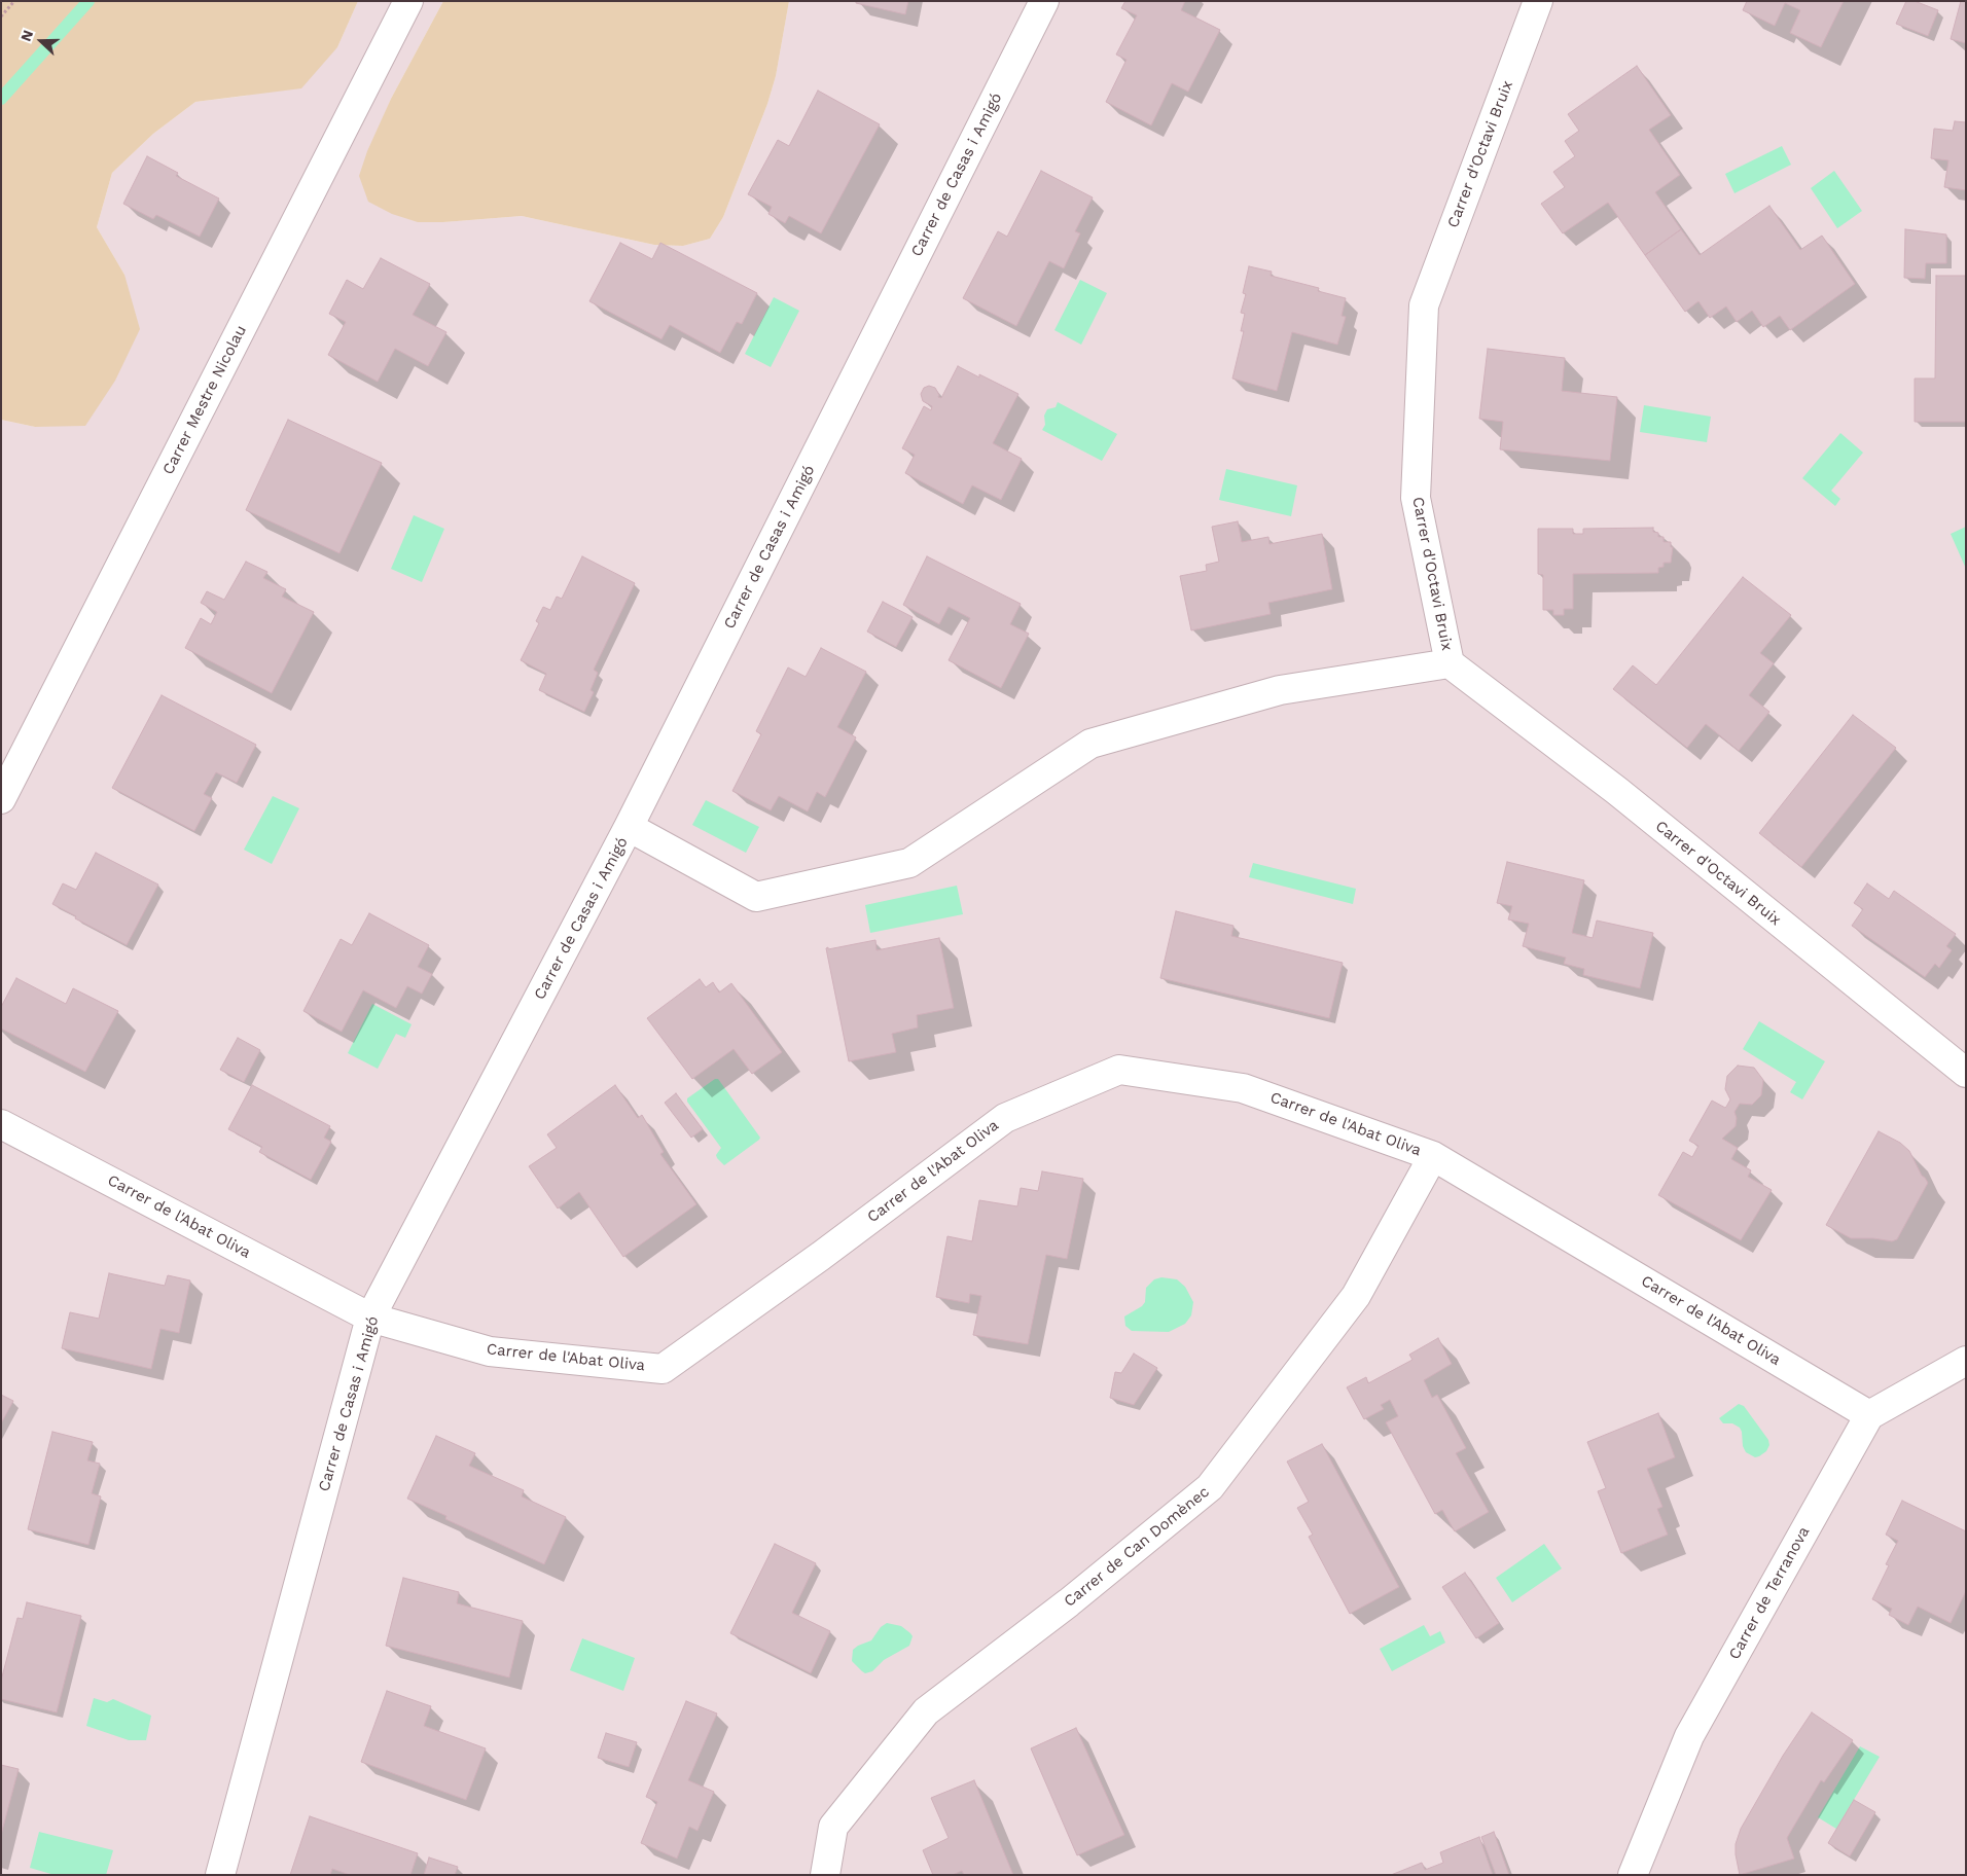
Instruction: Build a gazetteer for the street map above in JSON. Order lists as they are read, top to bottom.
{
  "streets": {
    "street": [
      "Carrer d'Octavi Bruix",
      "Carrer de Casas i Amigó",
      "Carrer Mestre Nicolau",
      "Carrer de l'Abat Oliva",
      "Carrer de Can Domènec",
      "Carrer de Terranova"
    ]
  },
  "crossings": [
    ["Carrer de Casas i Amigó", "Carrer de l'Abat Oliva"],
    ["Carrer de l'Abat Oliva", "Carrer de Can Domènec"],
    ["Carrer de l'Abat Oliva", "Carrer de Terranova"]
  ],
  "north": "left"
}
